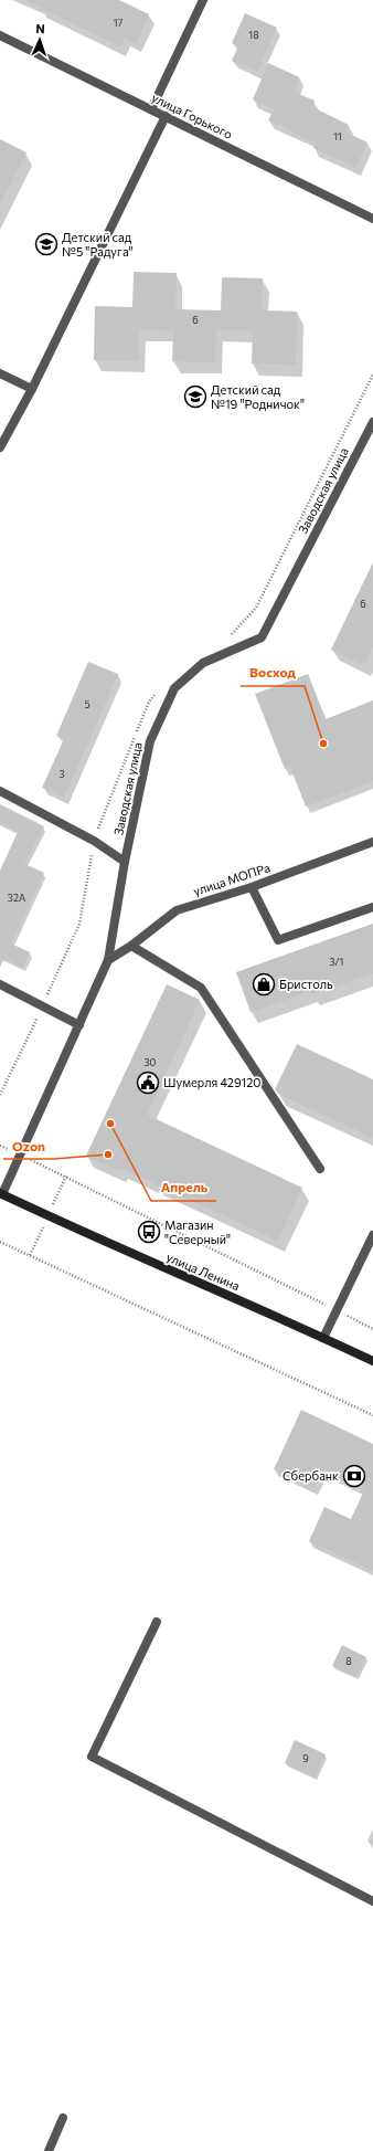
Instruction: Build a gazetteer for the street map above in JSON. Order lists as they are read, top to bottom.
{
  "streets": {
    "main road": ["улица Ленина"],
    "street": ["улица Горького", "Заводская улица", "улица МОПРа"]
  },
  "crossings": [
    ["Заводская улица", "улица МОПРа"],
    ["Заводская улица", "улица Ленина"]
  ],
  "places": {
    "school or university": ["Детский сад №5 \"Радуга\"", "Детский сад №19 \"Родничок\""],
    "other": ["Восход", "Апрель", "Ozon"],
    "shop": ["Бристоль"],
    "public building": ["Шумерля 429120"],
    "bus stop": ["Магазин \"Северный\""],
    "bank": ["Сбербанк"]
  },
  "house_numbers": [
    "17",
    "18",
    "11",
    "6",
    "6",
    "5",
    "3",
    "32А",
    "3/1",
    "30",
    "8",
    "9"
  ],
  "north": "top"
}
